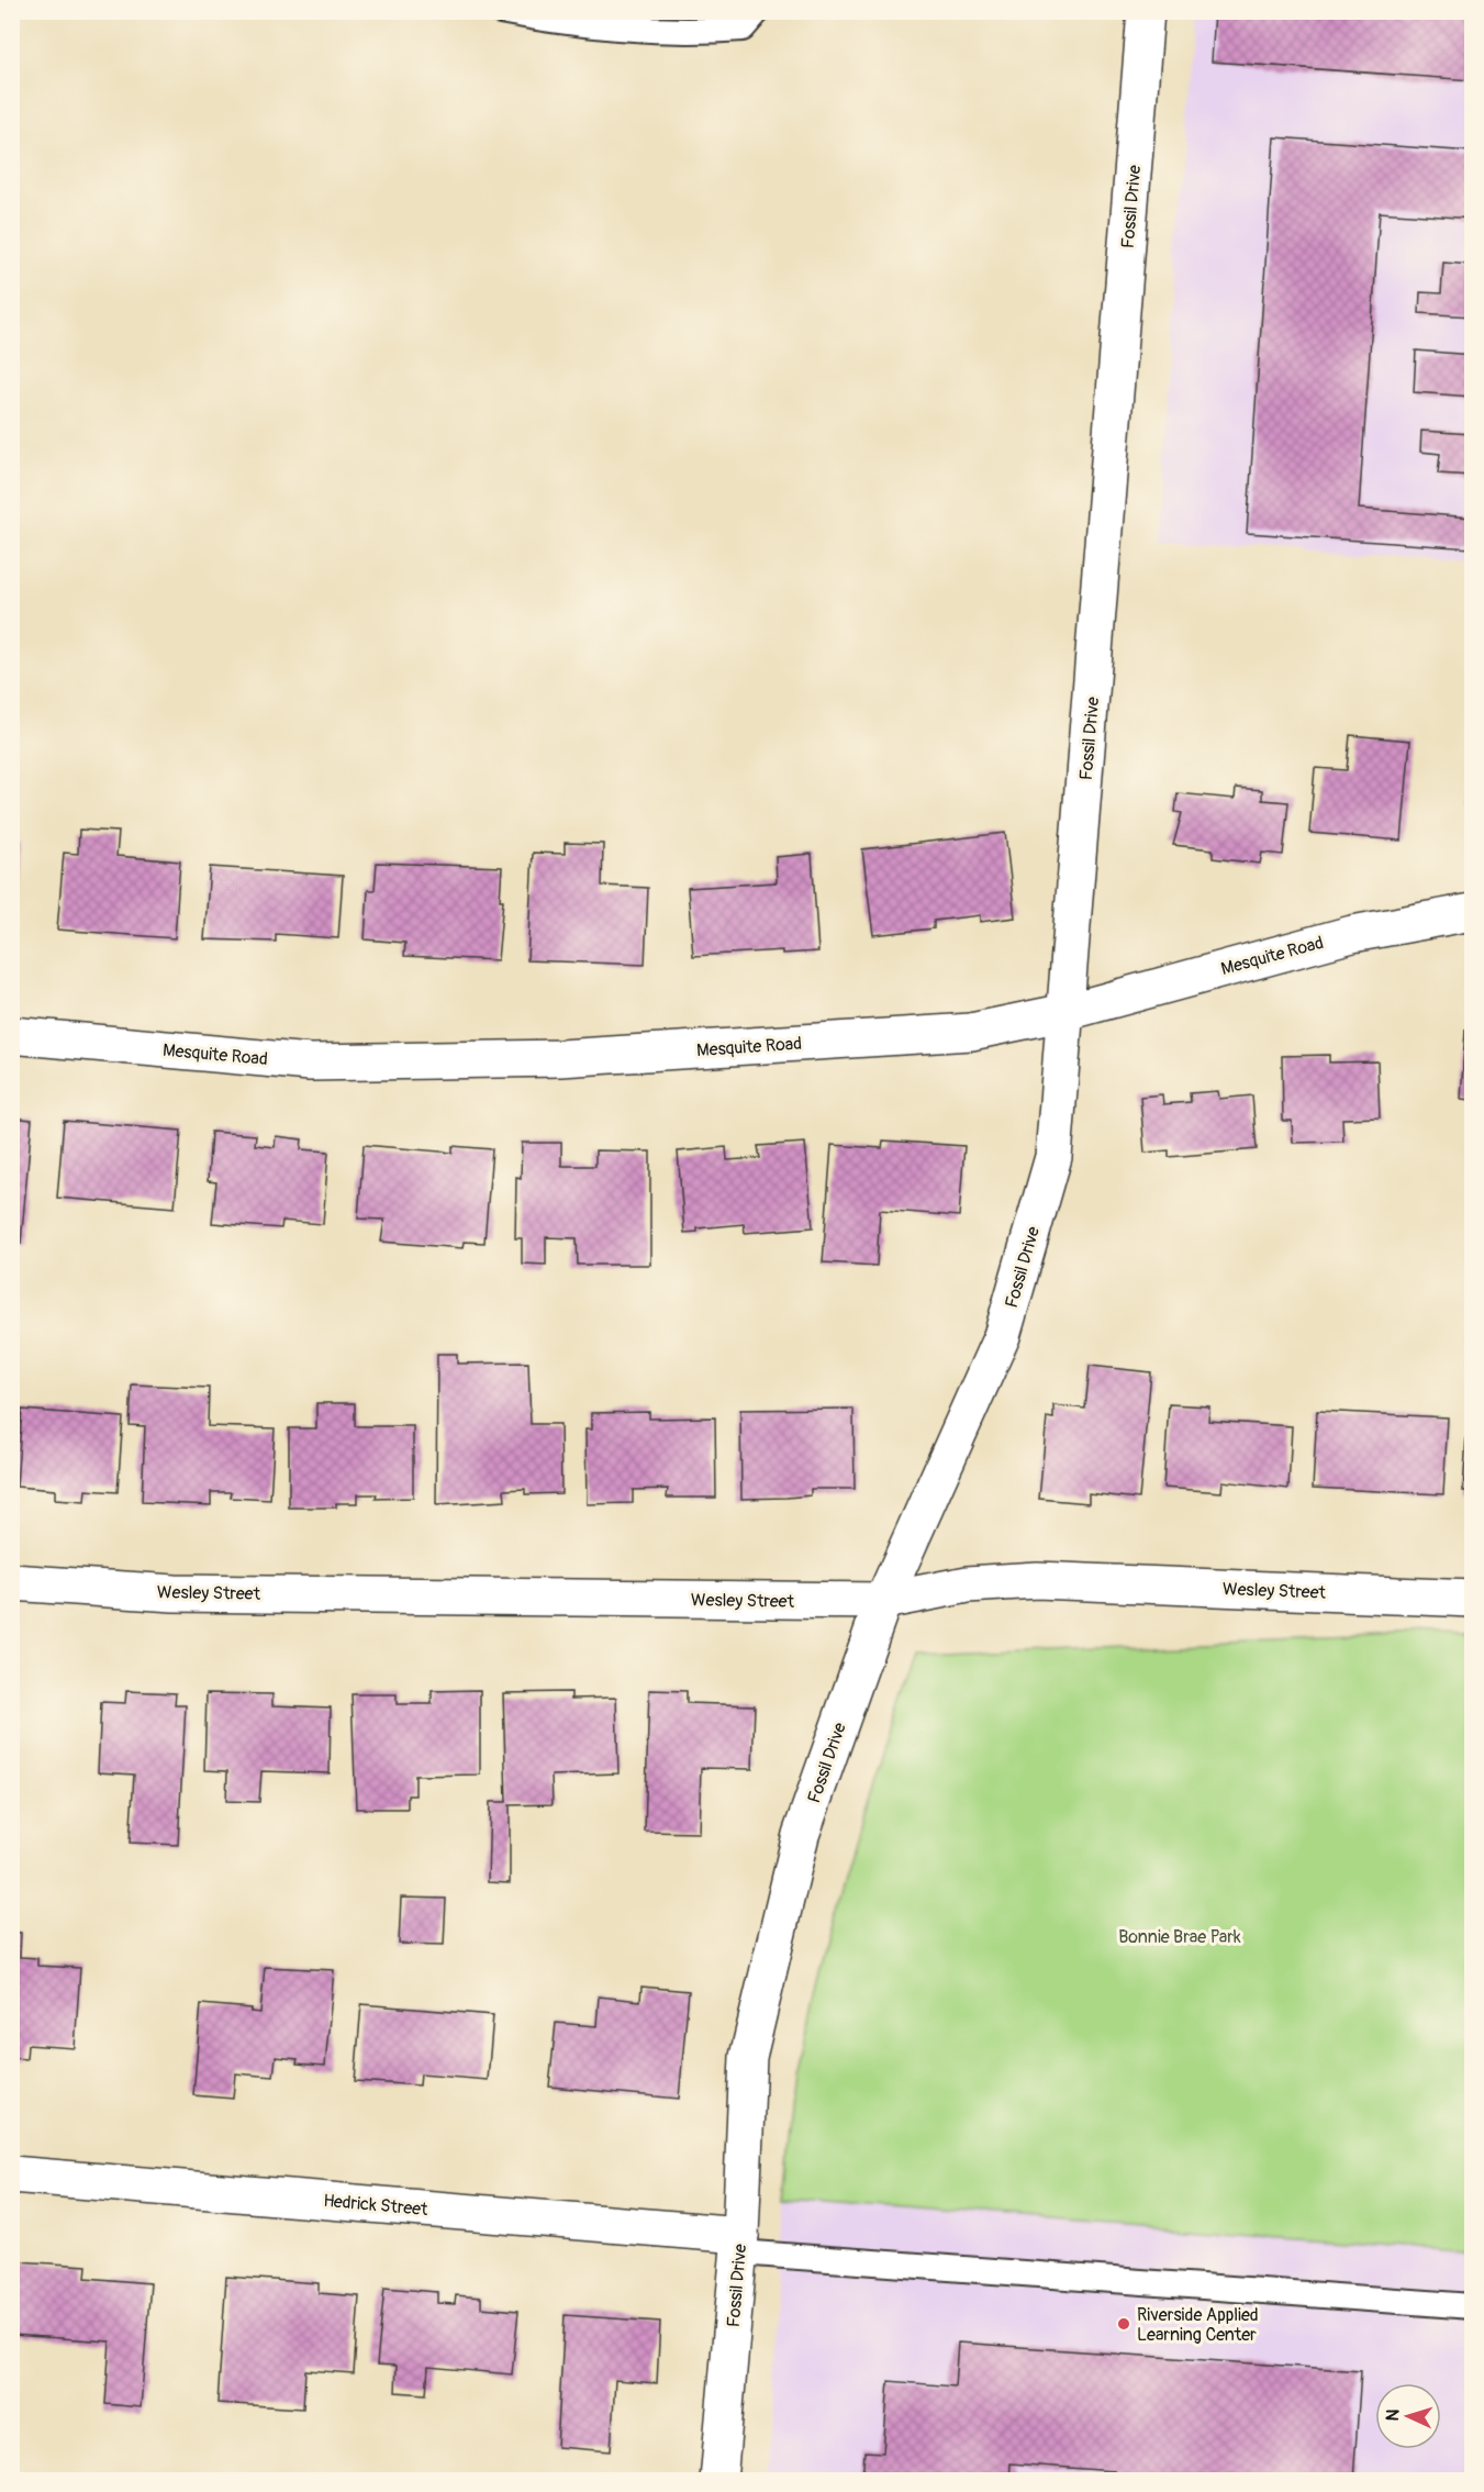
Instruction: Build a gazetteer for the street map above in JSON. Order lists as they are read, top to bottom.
{
  "streets": {
    "street": [
      "Fossil Drive",
      "Mesquite Road",
      "Wesley Street",
      "Hedrick Street"
    ]
  },
  "crossings": [
    ["Fossil Drive", "Mesquite Road"],
    ["Fossil Drive", "Wesley Street"],
    ["Fossil Drive", "Hedrick Street"]
  ],
  "parks": ["Bonnie Brae Park"],
  "places": ["Riverside Applied Learning Center"],
  "north": "left"
}
